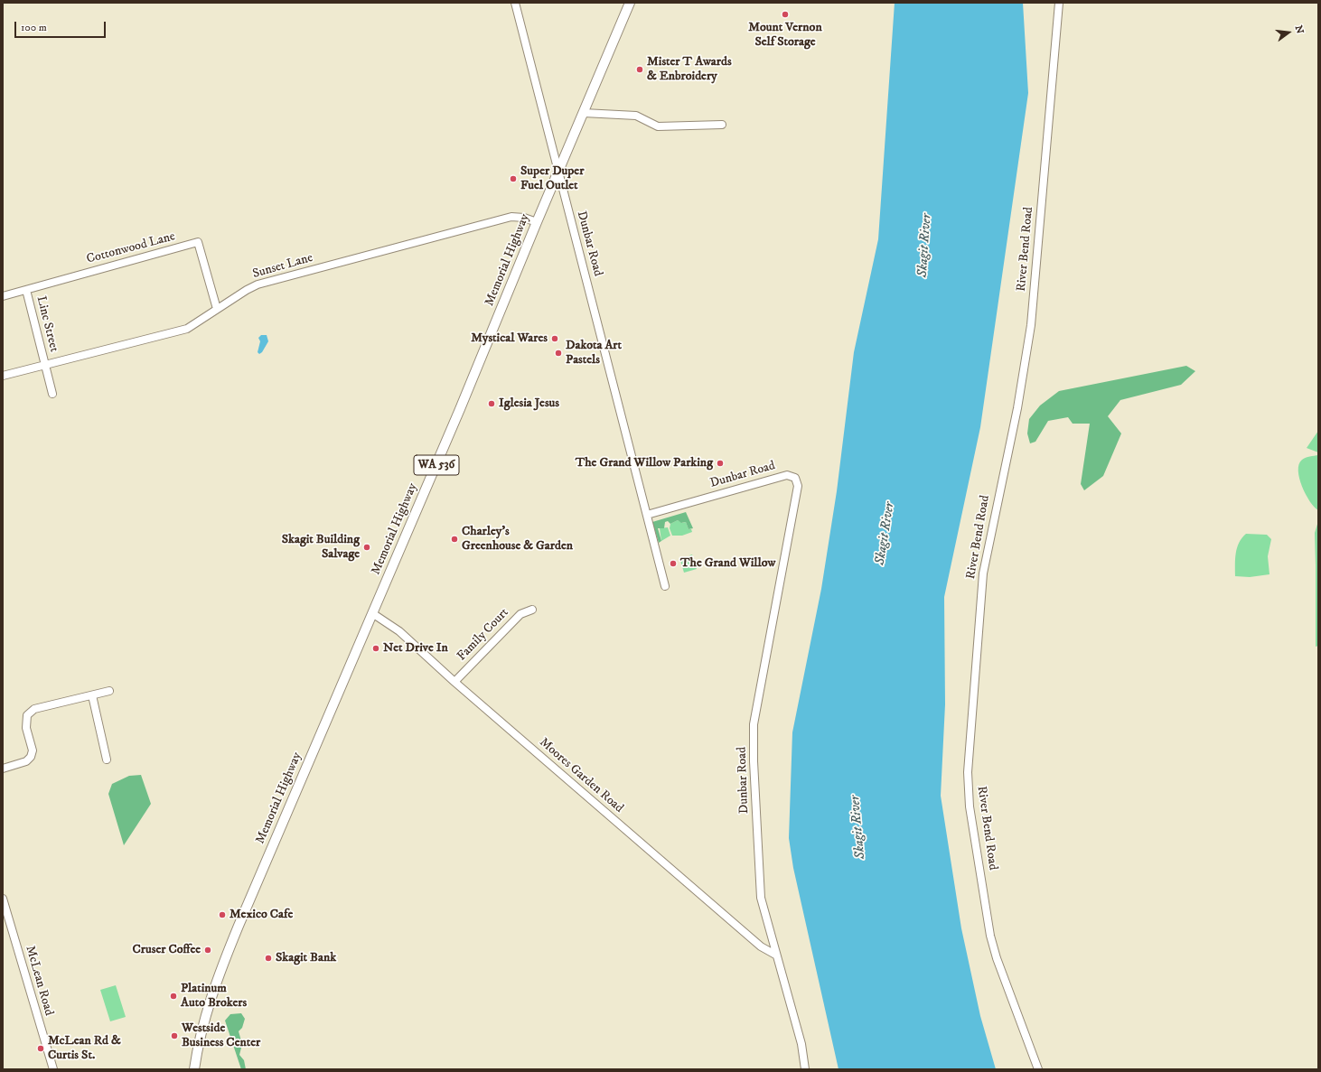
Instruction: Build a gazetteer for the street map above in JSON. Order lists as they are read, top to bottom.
{
  "streets": {
    "main road": ["Memorial Highway", "WA 536"],
    "street": [
      "Dunbar Road",
      "Cottonwood Lane",
      "River Bend Road",
      "Sunset Lane",
      "Linc Street",
      "Family Court",
      "Moores Garden Road",
      "McLean Road"
    ]
  },
  "crossings": [
    ["Dunbar Road", "Memorial Highway"],
    ["Dunbar Road", "Moores Garden Road"],
    ["Cottonwood Lane", "Sunset Lane"],
    ["Cottonwood Lane", "Linc Street"],
    ["Memorial Highway", "Sunset Lane"],
    ["Memorial Highway", "Moores Garden Road"],
    ["Sunset Lane", "Linc Street"],
    ["Family Court", "Moores Garden Road"]
  ],
  "water": ["Skagit River"],
  "places": [
    "Mount Vernon Self Storage",
    "Mister T Awards & Enbroidery",
    "Super Duper Fuel Outlet",
    "Mystical Wares",
    "Dakota Art Pastels",
    "Iglesia Jesus",
    "The Grand Willow Parking",
    "Charley's Greenhouse & Garden",
    "Skagit Building Salvage",
    "The Grand Willow",
    "Net Drive In",
    "Mexico Cafe",
    "Cruser Coffee",
    "Skagit Bank",
    "Platinum Auto Brokers",
    "Westside Business Center",
    "McLean Rd & Curtis St."
  ],
  "scale_bar": "100 m",
  "north": "right"
}
